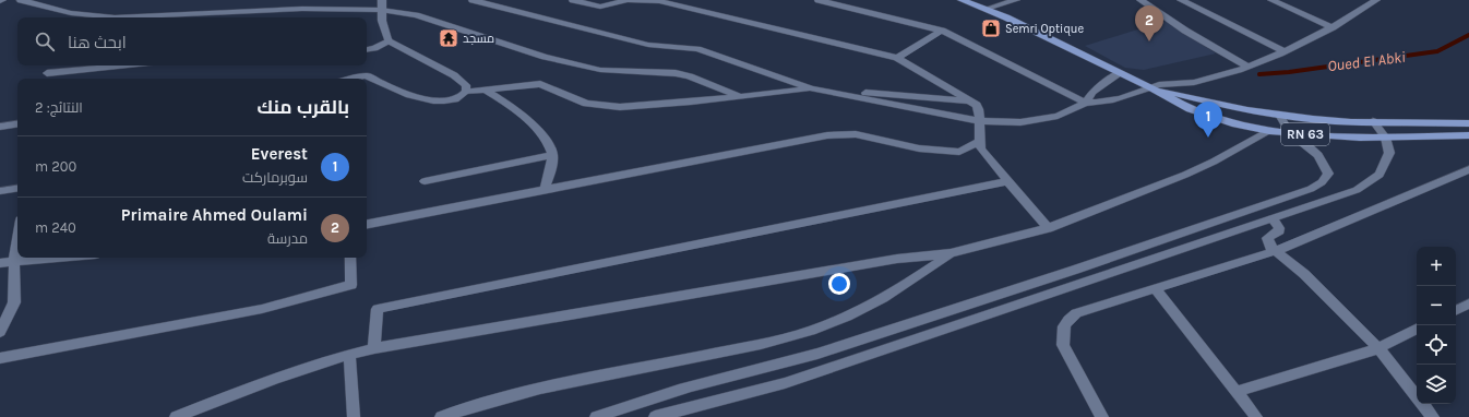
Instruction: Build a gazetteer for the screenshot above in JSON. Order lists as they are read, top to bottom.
{
  "streets": {
    "main road": ["RN 63"]
  },
  "water": ["Oued El Abki"],
  "places": {
    "shop": ["Semri Optique"],
    "temple": ["مسجد"]
  },
  "page": {
    "pins": ["2", "1"],
    "search": "ابحث هنا",
    "heading": ["بالقرب منك", "النتائج: 2"],
    "list": [
      {
        "mark": "1",
        "name": "Everest",
        "note": "سوبرماركت",
        "value": "200 m"
      },
      {
        "mark": "2",
        "name": "Primaire Ahmed Oulami",
        "note": "مدرسة",
        "value": "240 m"
      }
    ],
    "map_buttons": ["+", "−"]
  }
}
